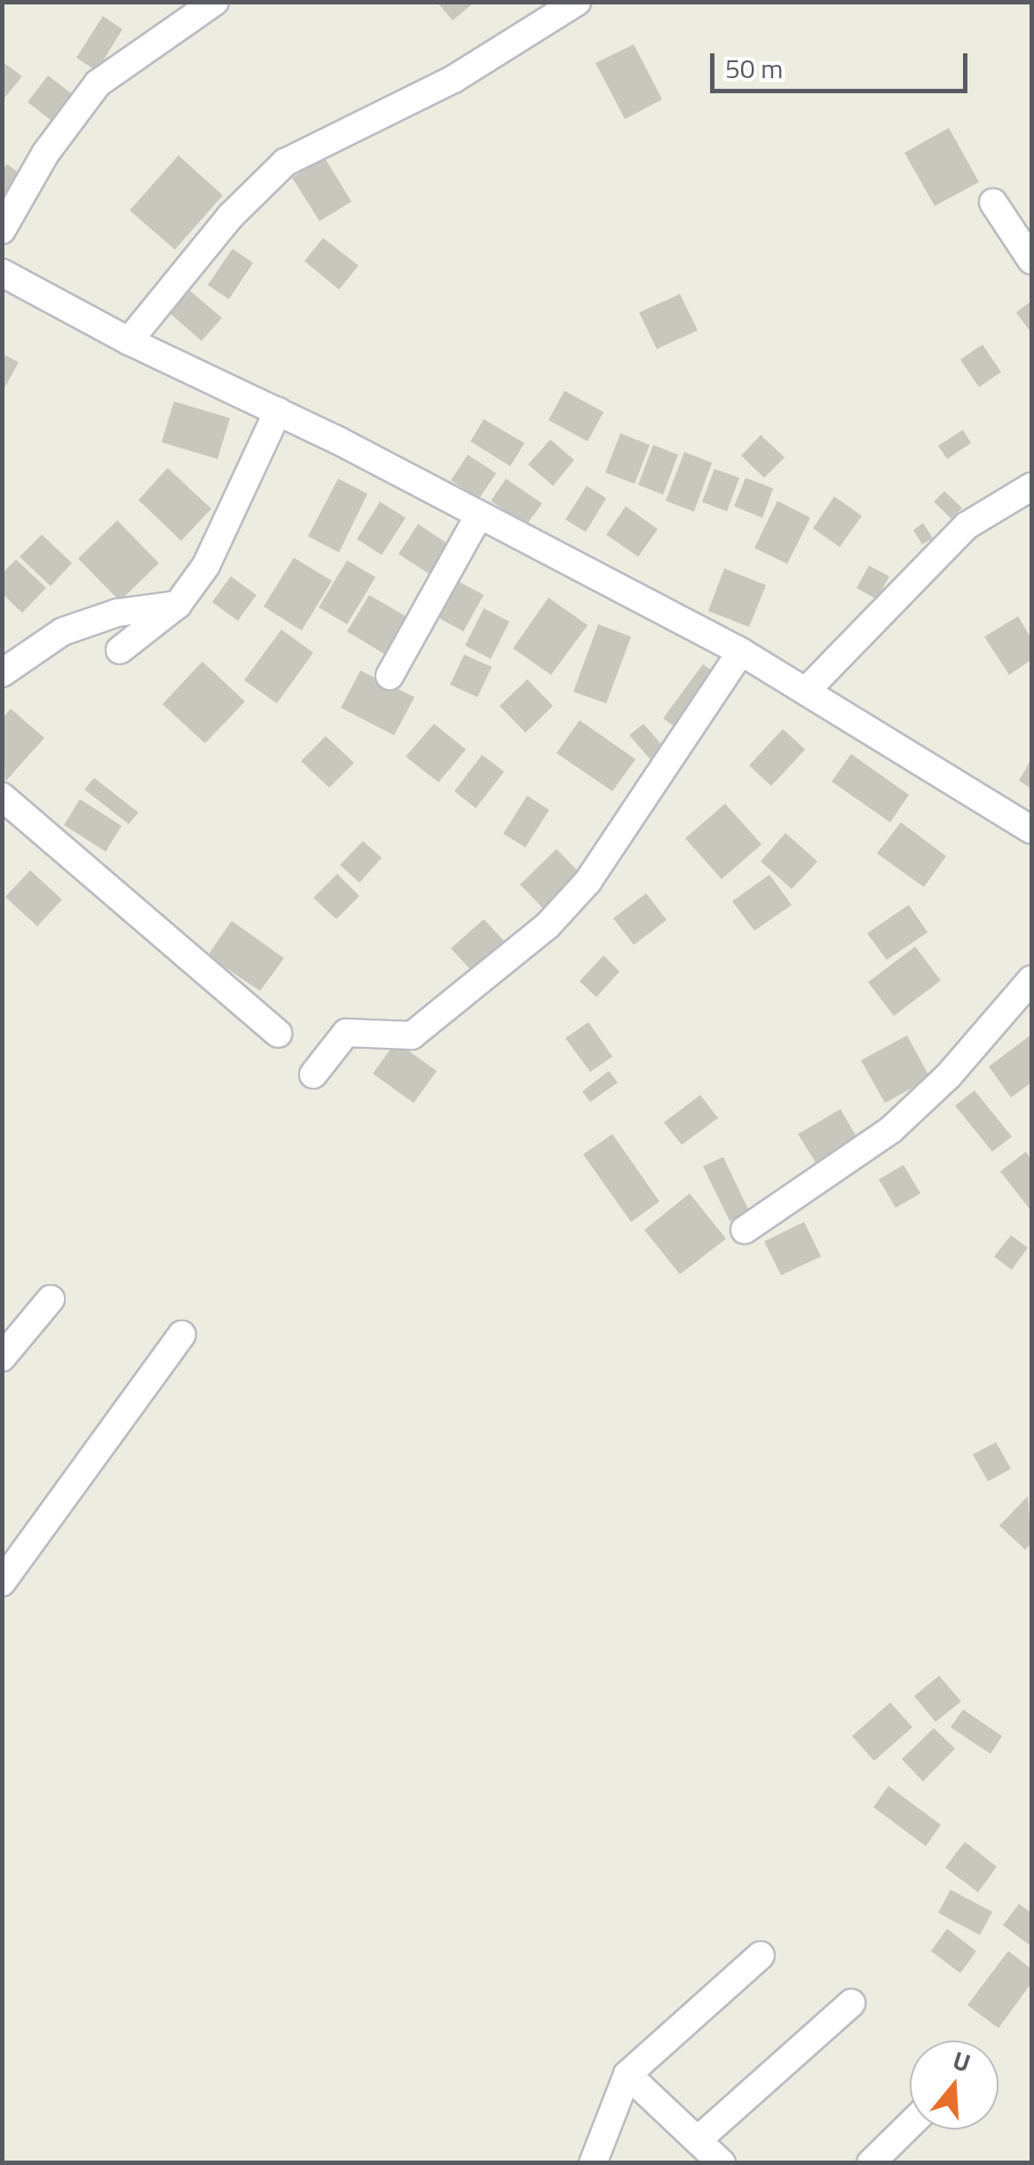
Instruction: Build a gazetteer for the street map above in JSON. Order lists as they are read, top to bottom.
{
  "scale_bar": "50 m",
  "north": "top"
}
